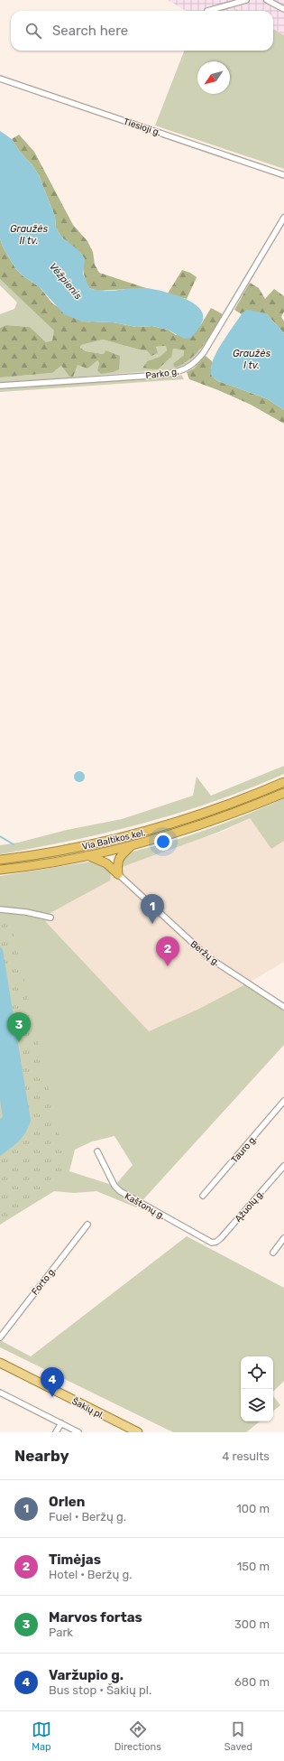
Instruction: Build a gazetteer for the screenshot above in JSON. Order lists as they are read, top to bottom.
{
  "streets": {
    "highway": ["Via Baltikos kel."],
    "main road": ["Šakių pl."],
    "street": [
      "Tiesioji g.",
      "Parko g.",
      "Beržų g.",
      "Tauro g.",
      "Kaštonų g.",
      "Ąžuolų g.",
      "Forto g."
    ]
  },
  "crossings": [
    ["Kaštonų g.", "Ąžuolų g."]
  ],
  "water": ["Graužės II tv.", "Vėžpienis", "Graužės I tv."],
  "north": "bottom left",
  "page": {
    "search": "Search here",
    "pins": [
      "1",
      "2",
      "3",
      "4"
    ],
    "heading": ["Nearby", "4 results"],
    "list": [
      {
        "mark": "1",
        "name": "Orlen",
        "note": "Fuel · Beržų g.",
        "value": "100 m"
      },
      {
        "mark": "2",
        "name": "Timėjas",
        "note": "Hotel · Beržų g.",
        "value": "150 m"
      },
      {
        "mark": "3",
        "name": "Marvos fortas",
        "note": "Park",
        "value": "300 m"
      },
      {
        "mark": "4",
        "name": "Varžupio g.",
        "note": "Bus stop · Šakių pl.",
        "value": "680 m"
      }
    ],
    "nav": ["Map", "Directions", "Saved"]
  }
}
